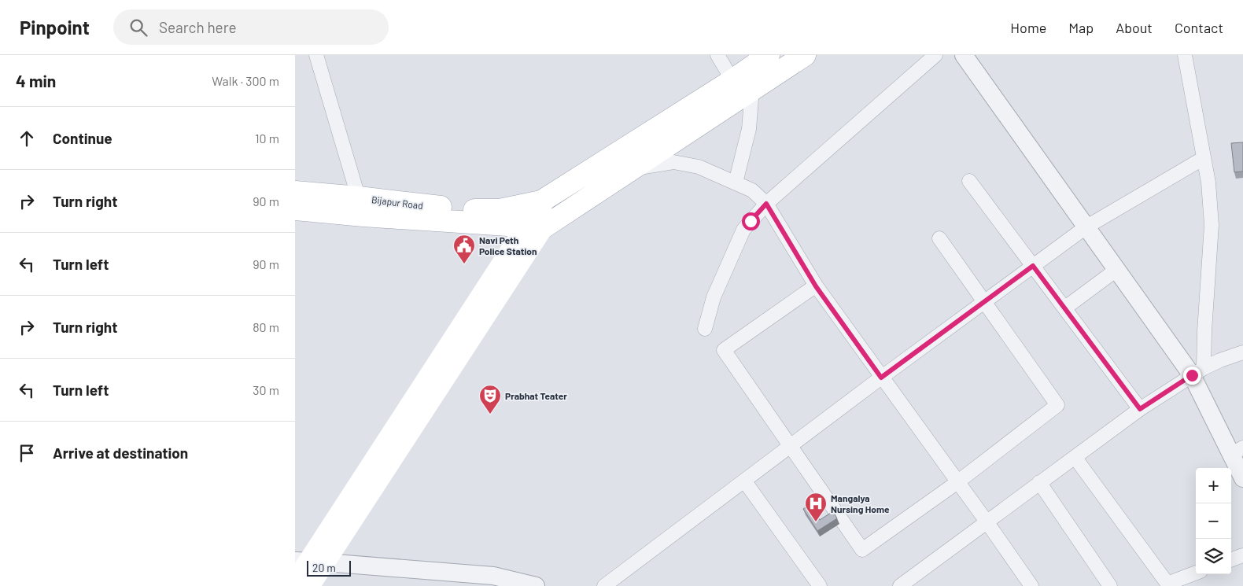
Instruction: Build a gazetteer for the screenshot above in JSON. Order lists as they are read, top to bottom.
{
  "streets": {
    "main road": ["Bijapur Road"]
  },
  "places": {
    "public building": ["Navi Peth Police Station"],
    "theatre": ["Prabhat Teater"],
    "hospital": ["Mangalya Nursing Home"]
  },
  "scale_bar": "20 m",
  "page": {
    "header": "Pinpoint",
    "search": "Search here",
    "nav": [
      "Home",
      "Map",
      "About",
      "Contact"
    ],
    "heading": ["4 min", "Walk · 300 m"],
    "list": [
      ["Continue", "10 m"],
      ["Turn right", "90 m"],
      ["Turn left", "90 m"],
      ["Turn right", "80 m"],
      ["Turn left", "30 m"],
      "Arrive at destination"
    ],
    "map_buttons": ["+", "−"],
    "scale": "20 m"
  }
}
